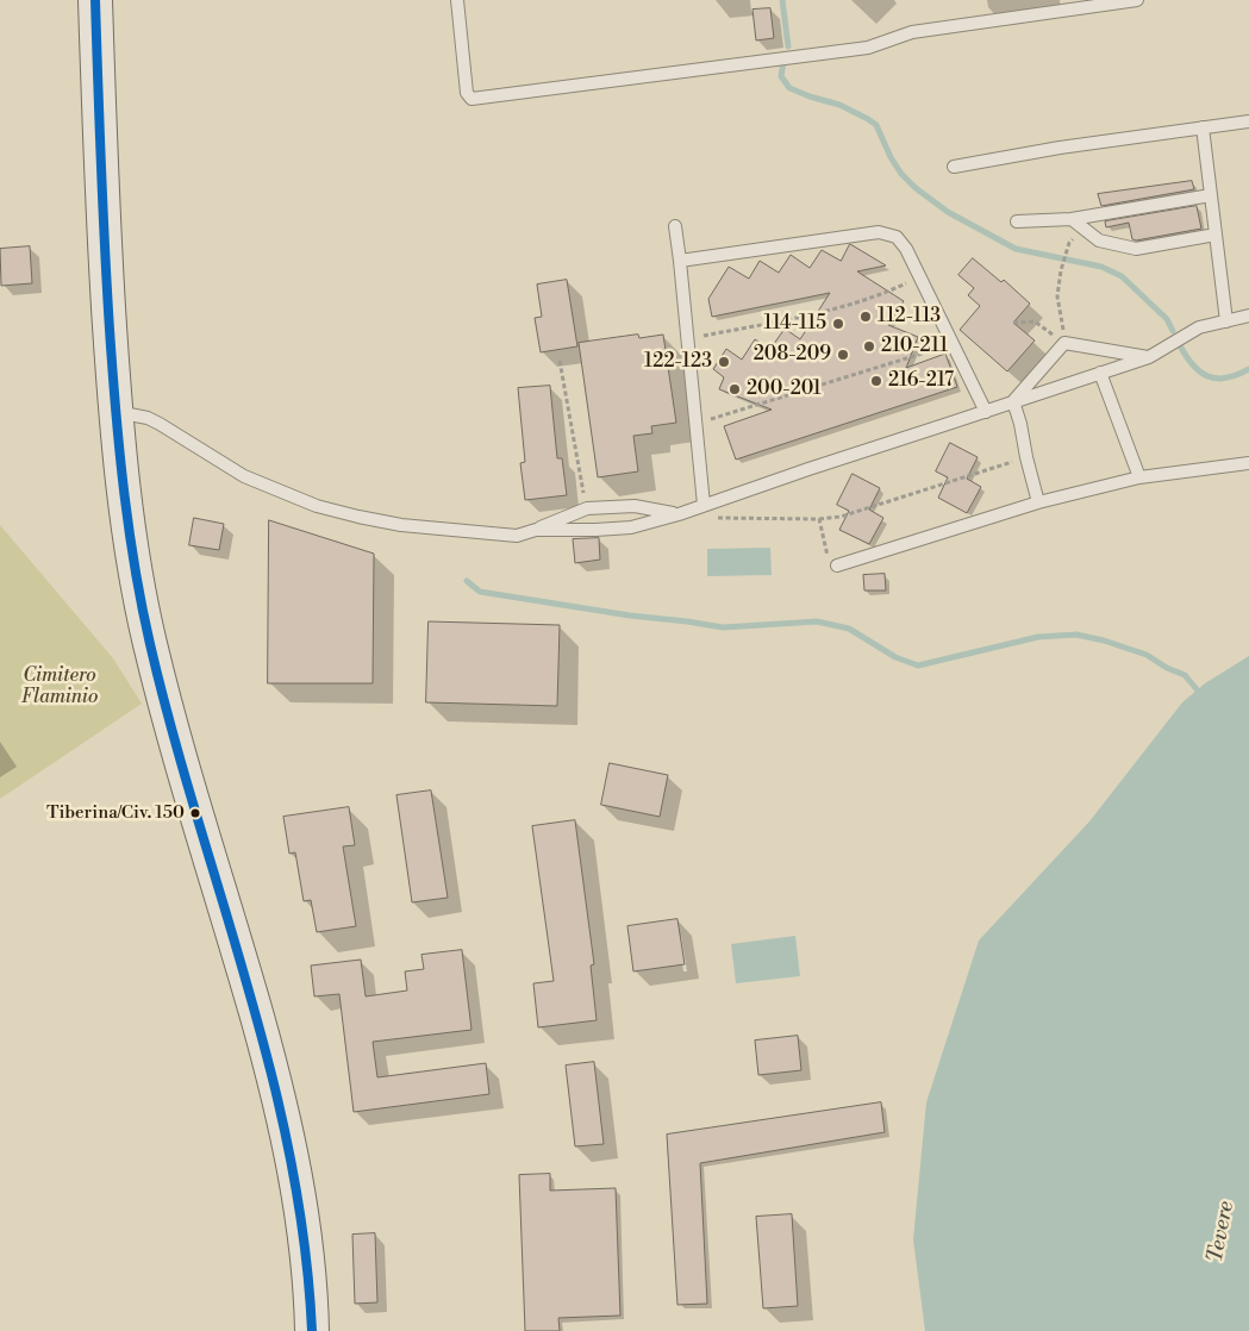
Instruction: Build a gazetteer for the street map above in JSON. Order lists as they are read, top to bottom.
{
  "water": ["Tevere"],
  "parks": ["Cimitero Flaminio"],
  "places": [
    "112-113",
    "114-115",
    "210-211",
    "208-209",
    "122-123",
    "216-217",
    "200-201",
    "Tiberina/Civ. 150"
  ]
}
